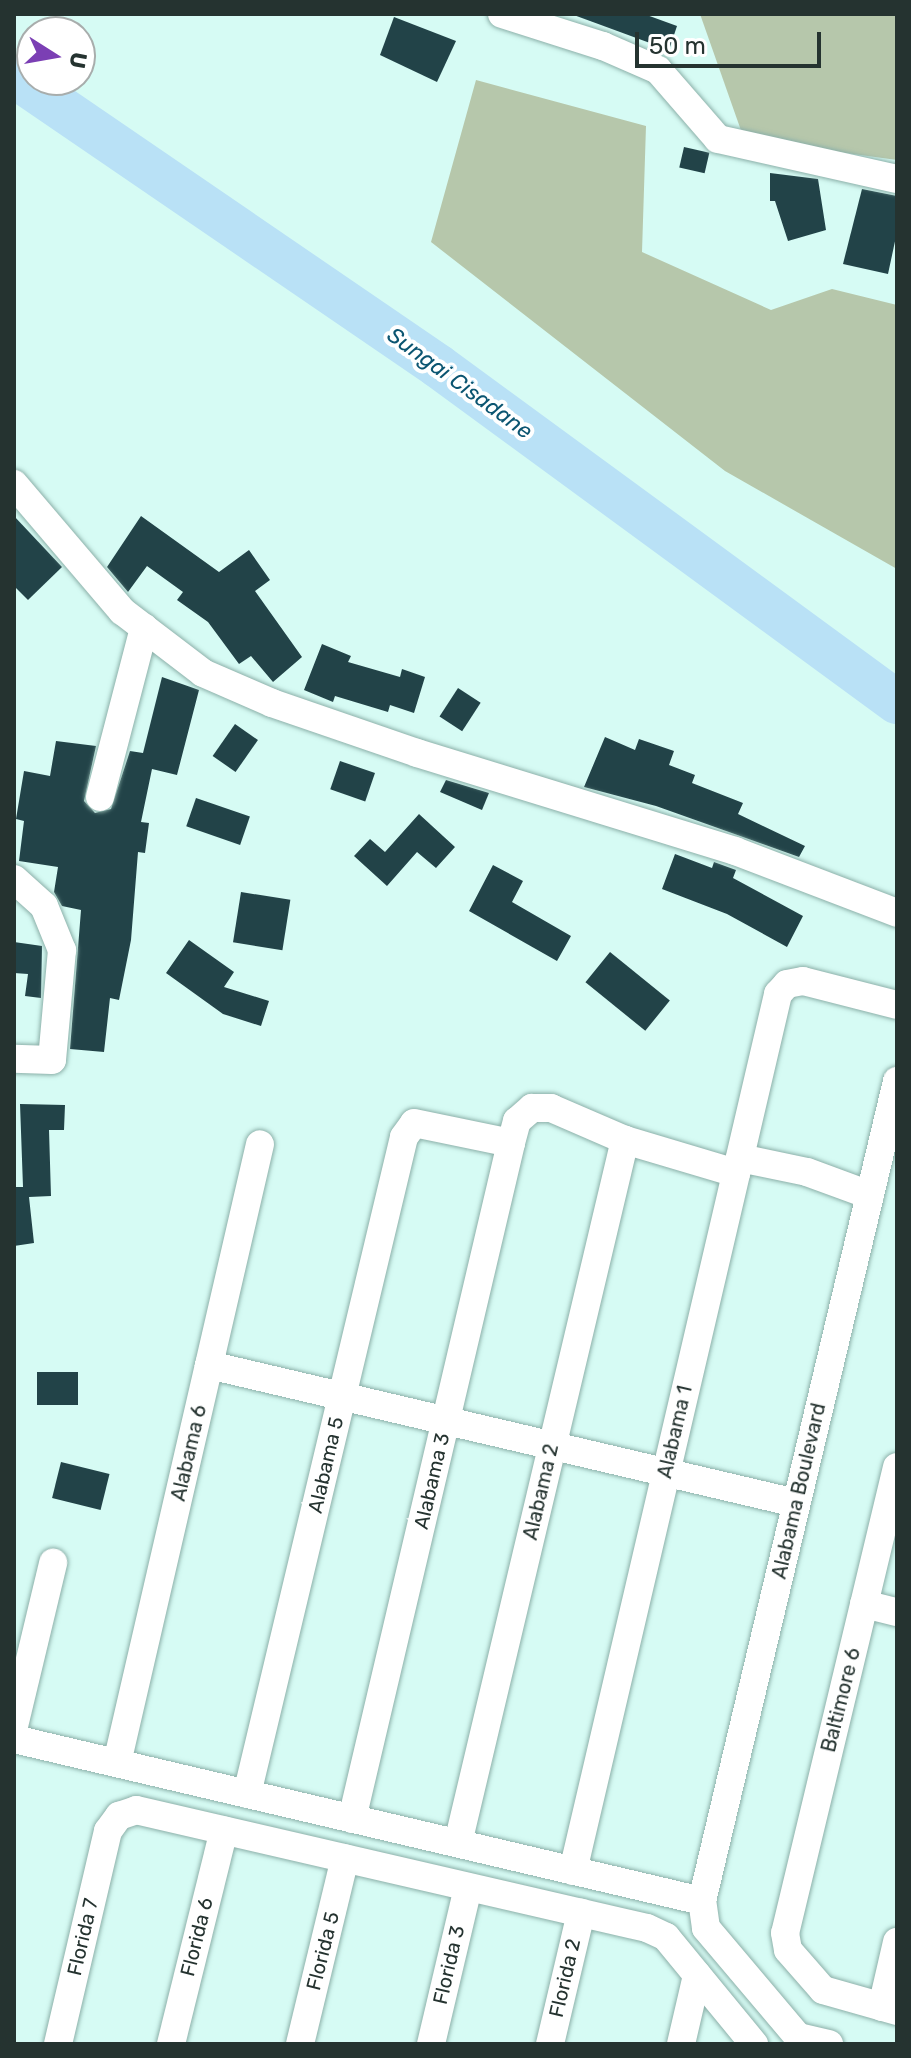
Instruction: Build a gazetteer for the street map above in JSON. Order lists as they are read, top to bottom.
{
  "streets": {
    "street": [
      "Alabama 1",
      "Alabama 6",
      "Alabama 5",
      "Alabama 3",
      "Alabama Boulevard",
      "Alabama 2",
      "Baltimore 6",
      "Florida 7",
      "Florida 6",
      "Florida 5",
      "Florida 3",
      "Florida 2"
    ]
  },
  "crossings": [
    ["Alabama 1", "Alabama 3"],
    ["Alabama 5", "Alabama 3"],
    ["Alabama 3", "Alabama Boulevard"],
    ["Alabama 3", "Alabama 2"],
    ["Florida 7", "Florida 6"]
  ],
  "water": ["Sungai Cisadane"],
  "scale_bar": "50 m",
  "north": "right"
}
